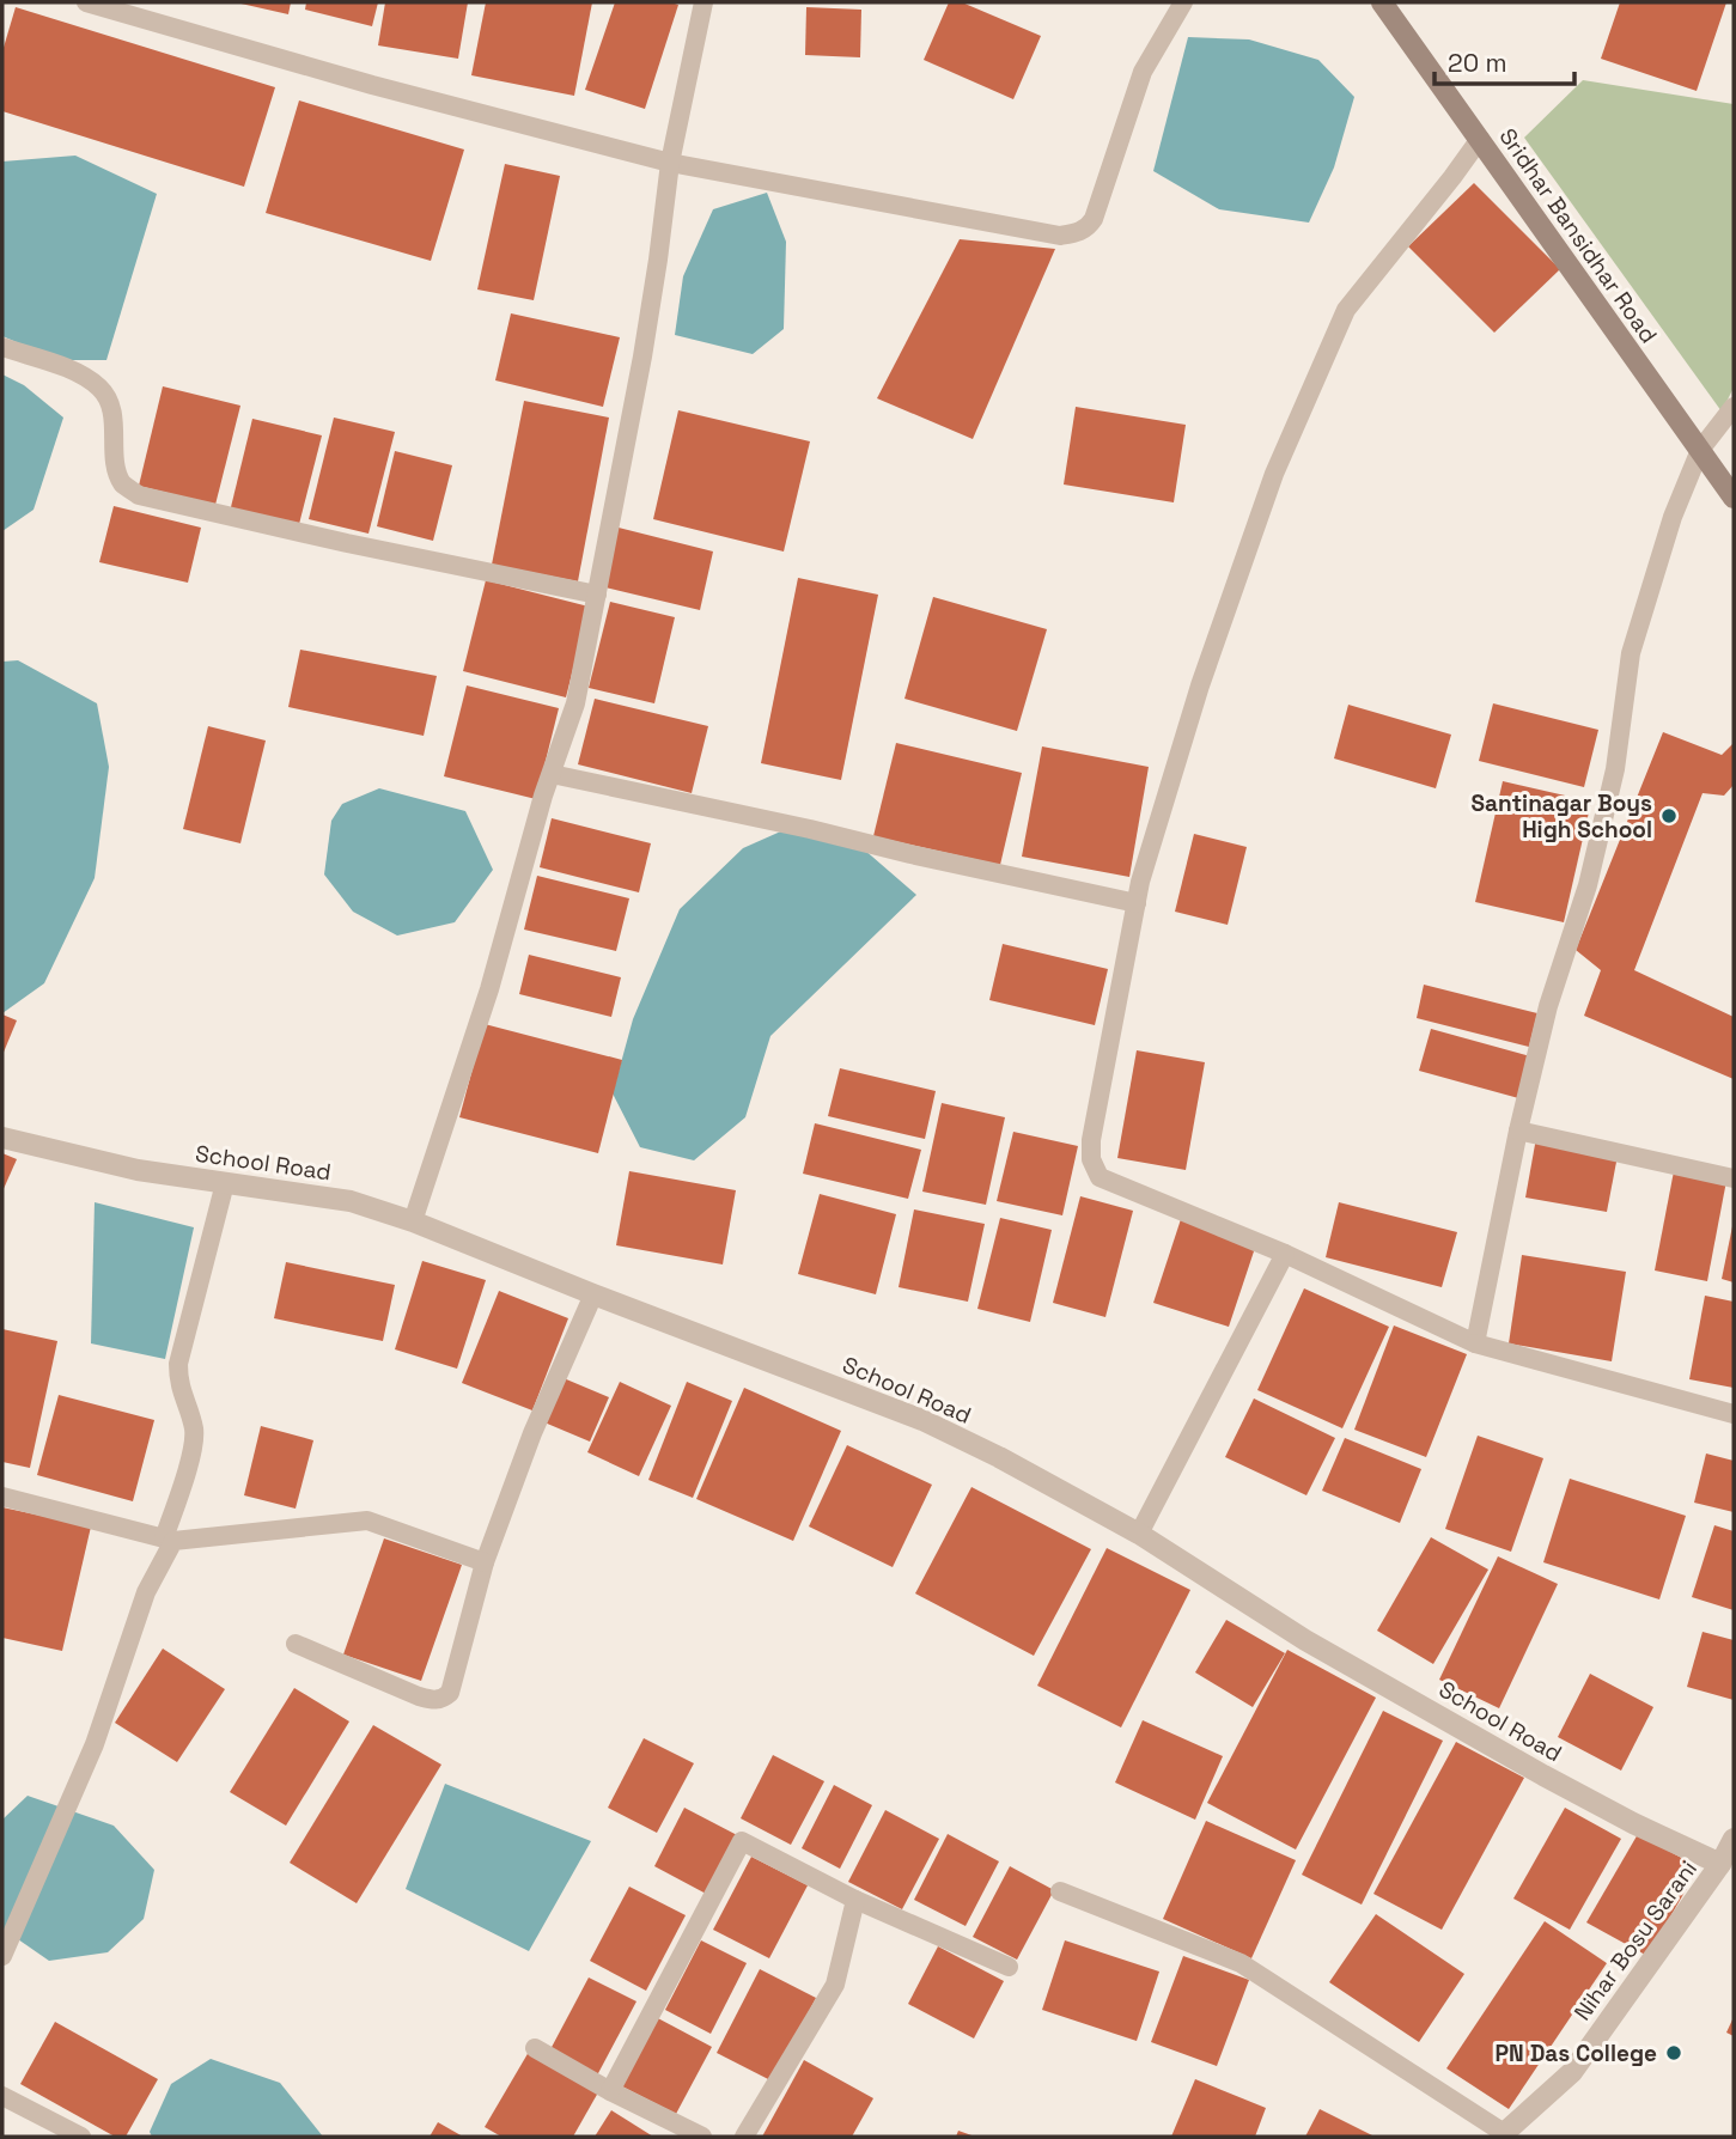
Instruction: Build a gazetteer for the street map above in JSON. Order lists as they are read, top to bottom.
{
  "streets": {
    "street": ["Sridhar Bansidhar Road", "School Road", "Nihar Bosu Sarani"]
  },
  "crossings": [
    ["School Road", "Nihar Bosu Sarani"]
  ],
  "places": ["Santinagar Boys High School", "PN Das College"],
  "scale_bar": "20 m"
}
